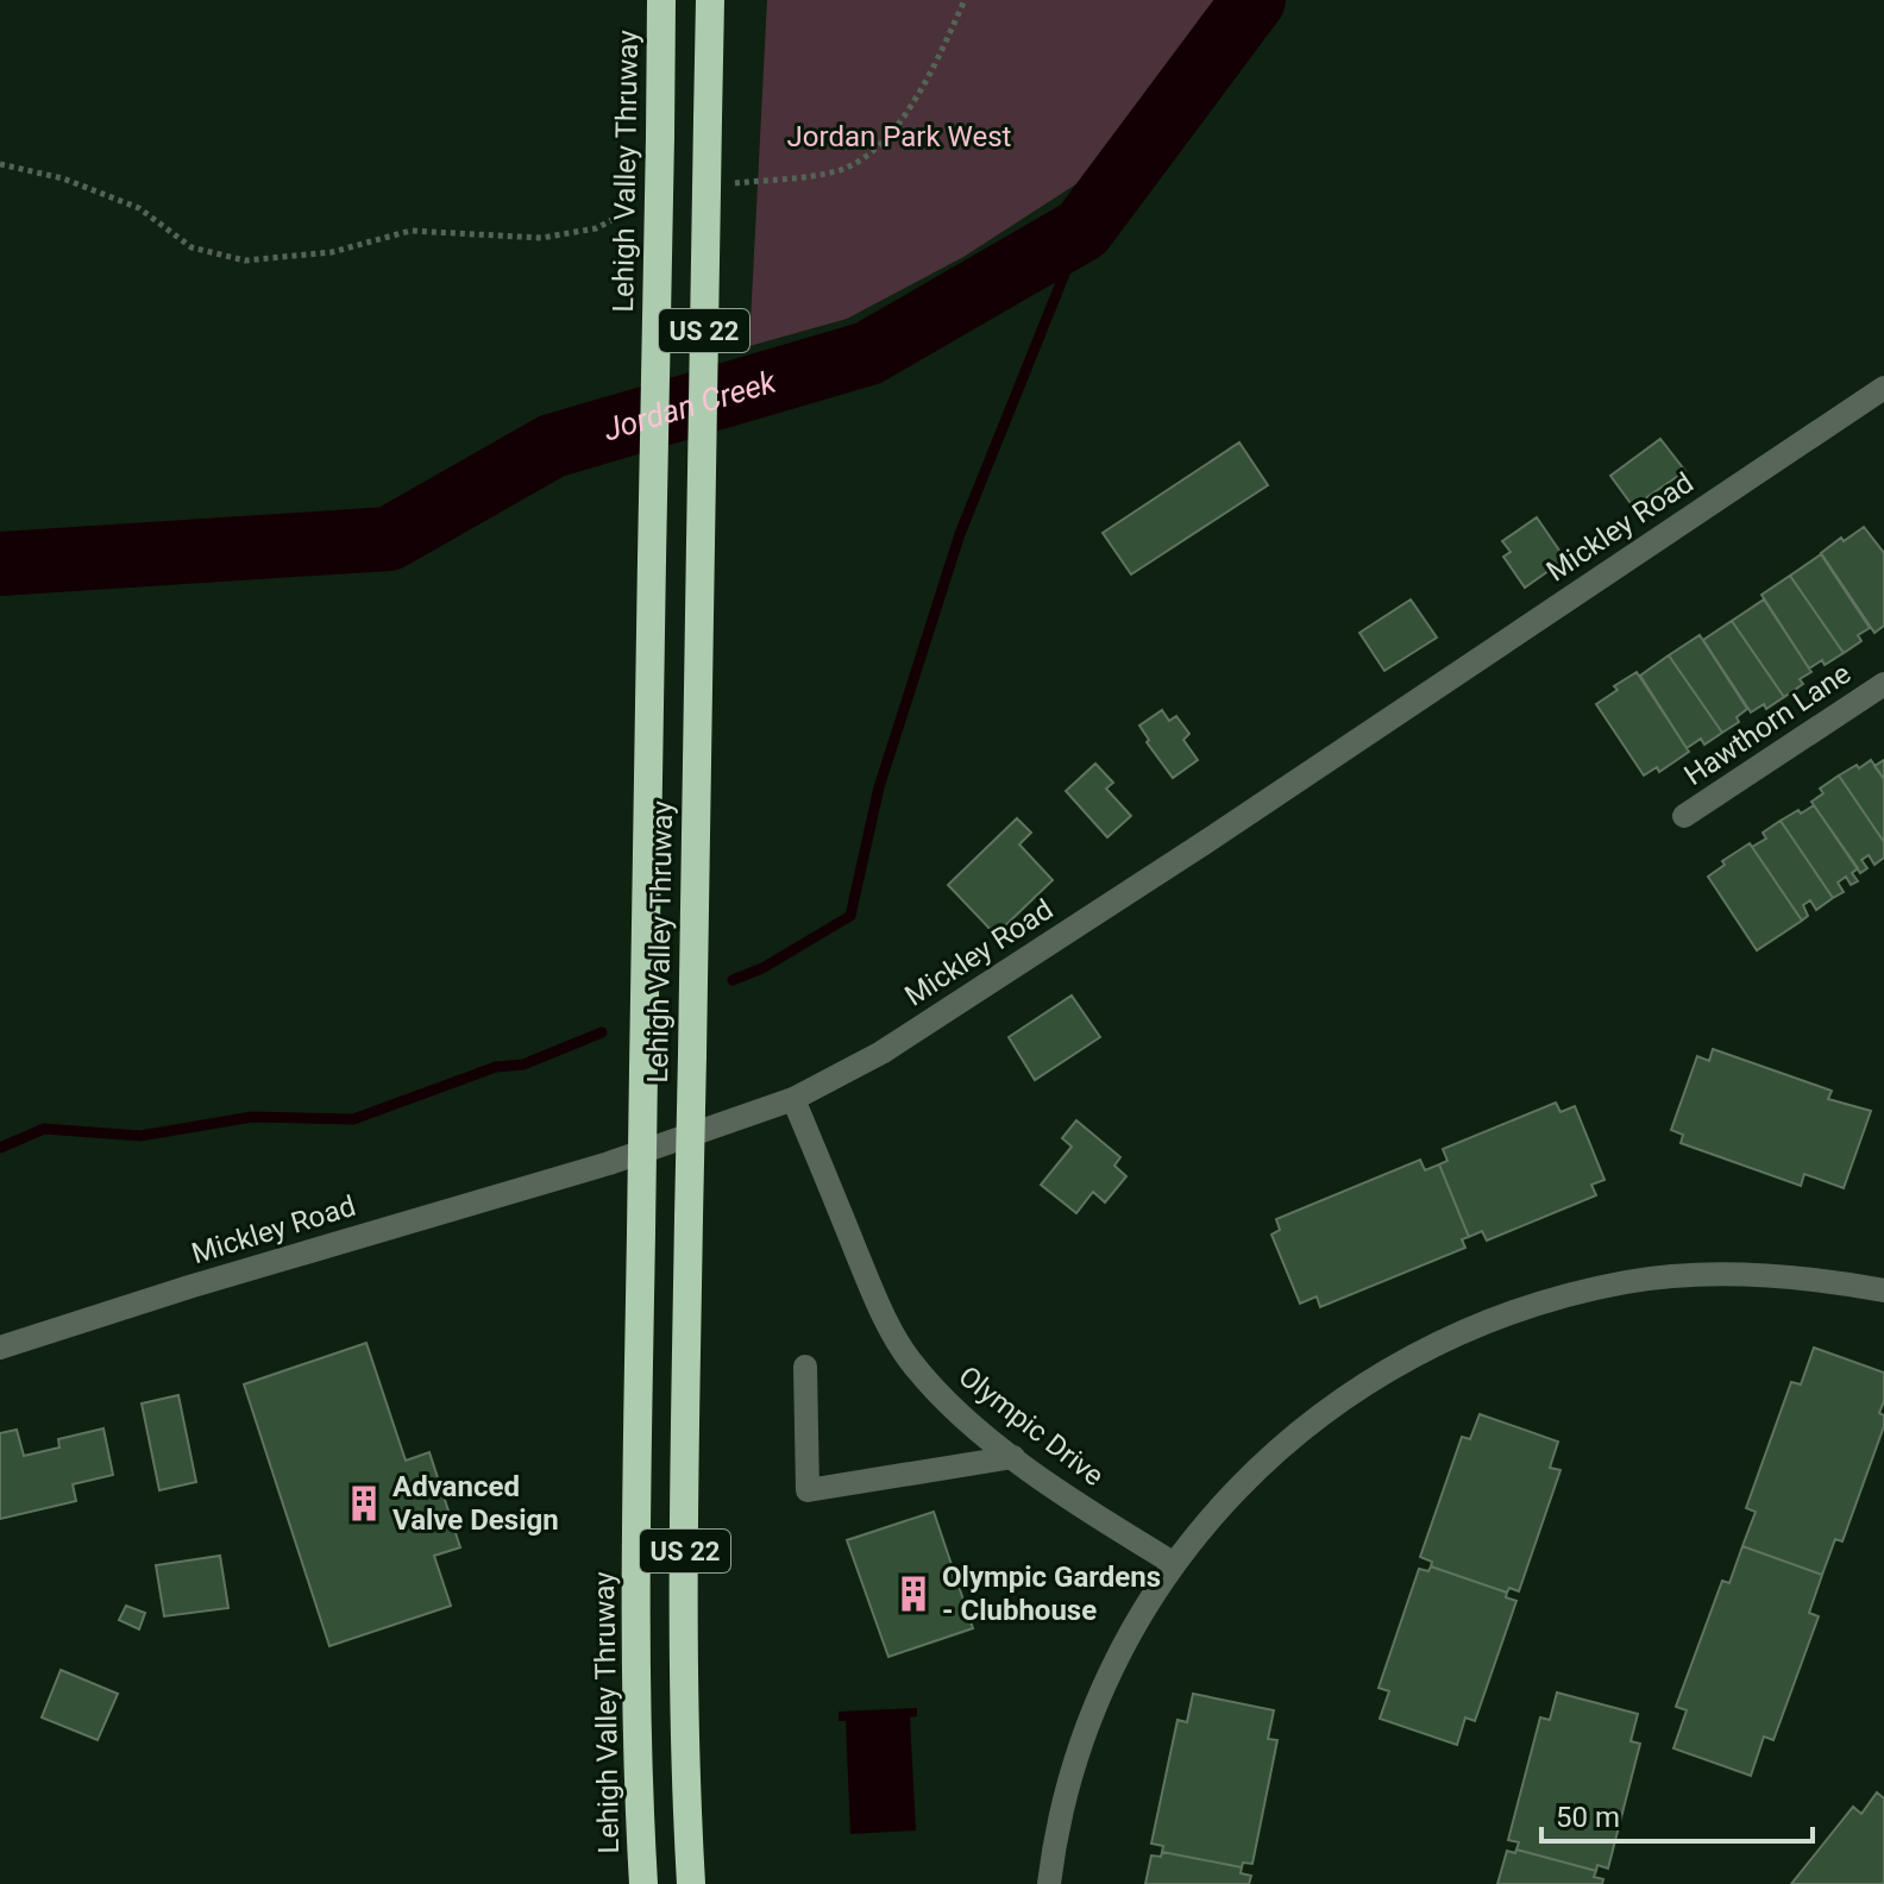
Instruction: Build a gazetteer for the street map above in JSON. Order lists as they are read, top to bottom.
{
  "streets": {
    "highway": ["Lehigh Valley Thruway", "US 22"],
    "street": ["Mickley Road", "Hawthorn Lane", "Olympic Drive"]
  },
  "crossings": [
    ["Mickley Road", "Olympic Drive"]
  ],
  "water": ["Jordan Creek"],
  "parks": ["Jordan Park West"],
  "places": {
    "building": ["Advanced Valve Design", "Olympic Gardens - Clubhouse"]
  },
  "scale_bar": "50 m"
}
